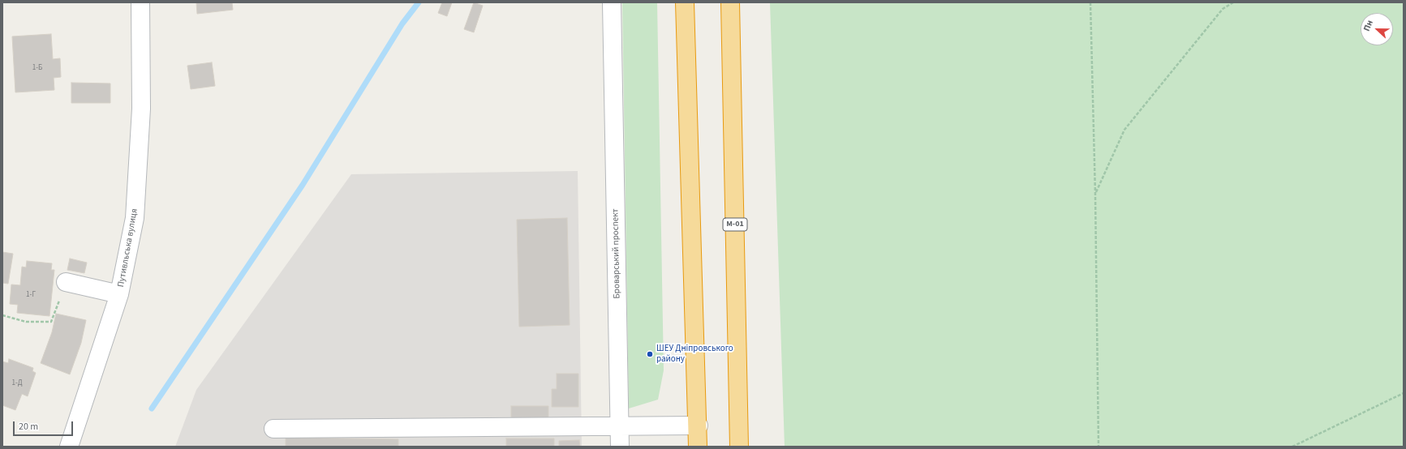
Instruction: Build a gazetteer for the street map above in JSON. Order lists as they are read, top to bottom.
{
  "streets": {
    "highway": ["М-01"],
    "street": ["Путивльська вулиця", "Броварський проспект"]
  },
  "places": ["ШЕУ Дніпровського району"],
  "house_numbers": ["1-Б", "1-Г", "1-Д"],
  "scale_bar": "20 m",
  "north": "left"
}
